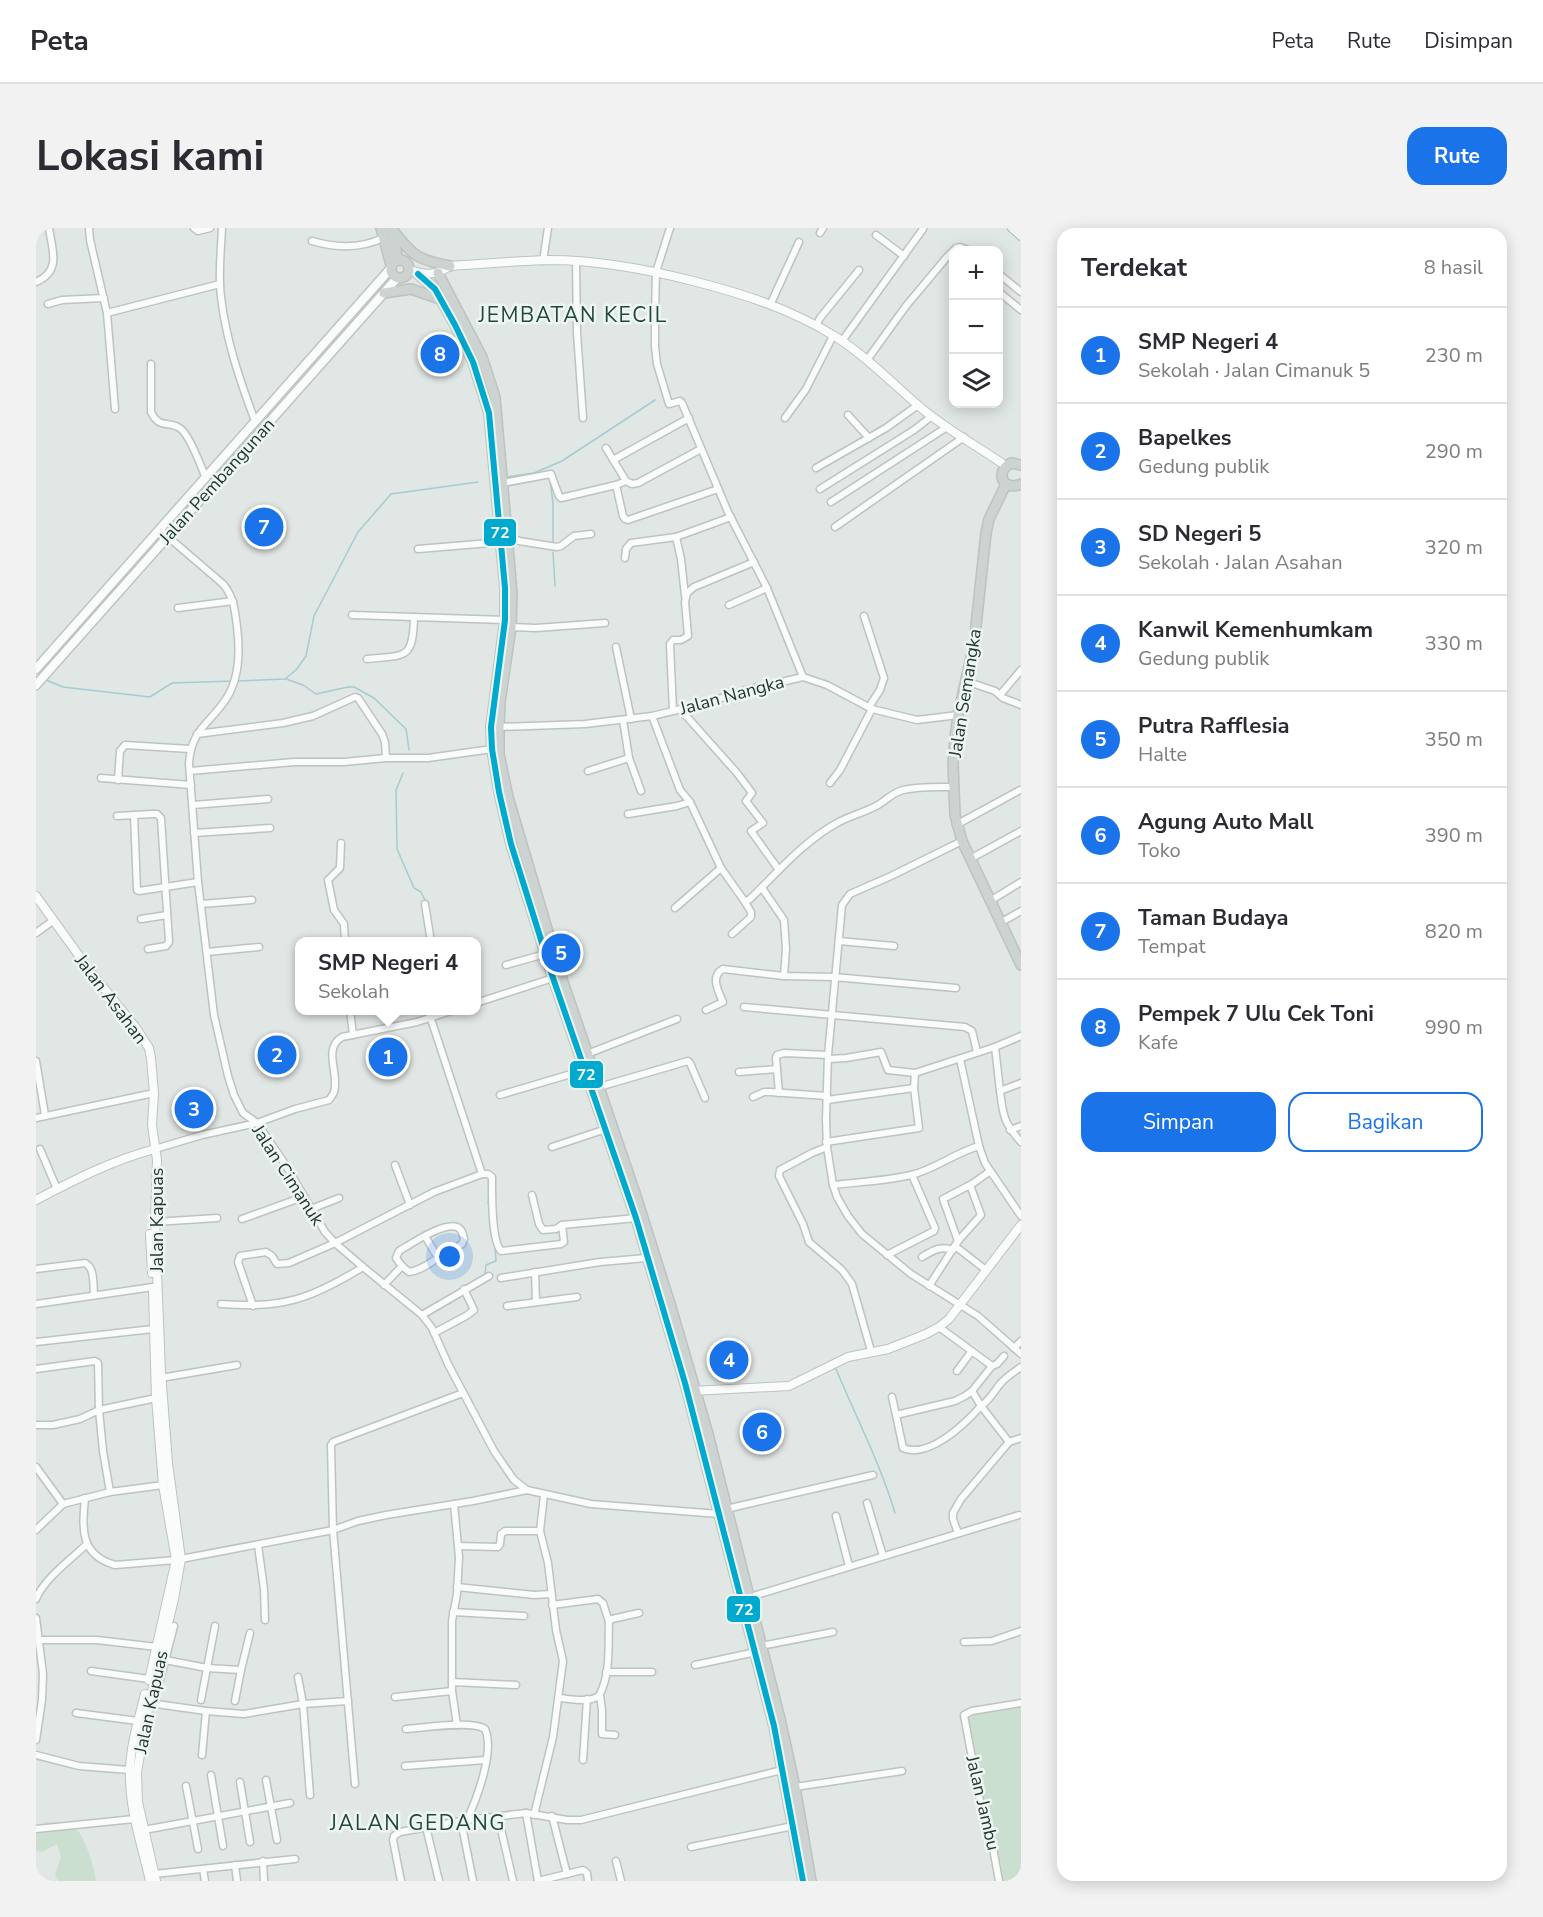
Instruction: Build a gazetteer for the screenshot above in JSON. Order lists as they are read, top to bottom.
{
  "streets": {
    "main road": ["Jalan Pembangunan", "Jalan Semangka"],
    "street": [
      "Jalan Nangka",
      "Jalan Asahan",
      "Jalan Cimanuk",
      "Jalan Kapuas",
      "Jalan Jambu"
    ]
  },
  "crossings": [
    ["Jalan Pembangunan", "Jalan Cimanuk"],
    ["Jalan Semangka", "Jalan Nangka"],
    ["Jalan Asahan", "Jalan Kapuas"]
  ],
  "districts": ["JEMBATAN KECIL", "JALAN GEDANG"],
  "lines": ["transit line 72"],
  "page": {
    "header": "Peta",
    "nav": ["Peta", "Rute", "Disimpan"],
    "buttons": [
      "Rute",
      ["Simpan", "Bagikan"]
    ],
    "title": "Lokasi kami",
    "heading": ["Terdekat", "8 hasil"],
    "map_buttons": ["+", "−"],
    "list": [
      {
        "mark": "1",
        "name": "SMP Negeri 4",
        "note": "Sekolah · Jalan Cimanuk 5",
        "value": "230 m"
      },
      {
        "mark": "2",
        "name": "Bapelkes",
        "note": "Gedung publik",
        "value": "290 m"
      },
      {
        "mark": "3",
        "name": "SD Negeri 5",
        "note": "Sekolah · Jalan Asahan",
        "value": "320 m"
      },
      {
        "mark": "4",
        "name": "Kanwil Kemenhumkam",
        "note": "Gedung publik",
        "value": "330 m"
      },
      {
        "mark": "5",
        "name": "Putra Rafflesia",
        "note": "Halte",
        "value": "350 m"
      },
      {
        "mark": "6",
        "name": "Agung Auto Mall",
        "note": "Toko",
        "value": "390 m"
      },
      {
        "mark": "7",
        "name": "Taman Budaya",
        "note": "Tempat",
        "value": "820 m"
      },
      {
        "mark": "8",
        "name": "Pempek 7 Ulu Cek Toni",
        "note": "Kafe",
        "value": "990 m"
      }
    ],
    "pins": [
      "8",
      "7",
      "5",
      "2",
      "1",
      "3",
      "4",
      "6"
    ],
    "popup": ["SMP Negeri 4", "Sekolah"]
  }
}
